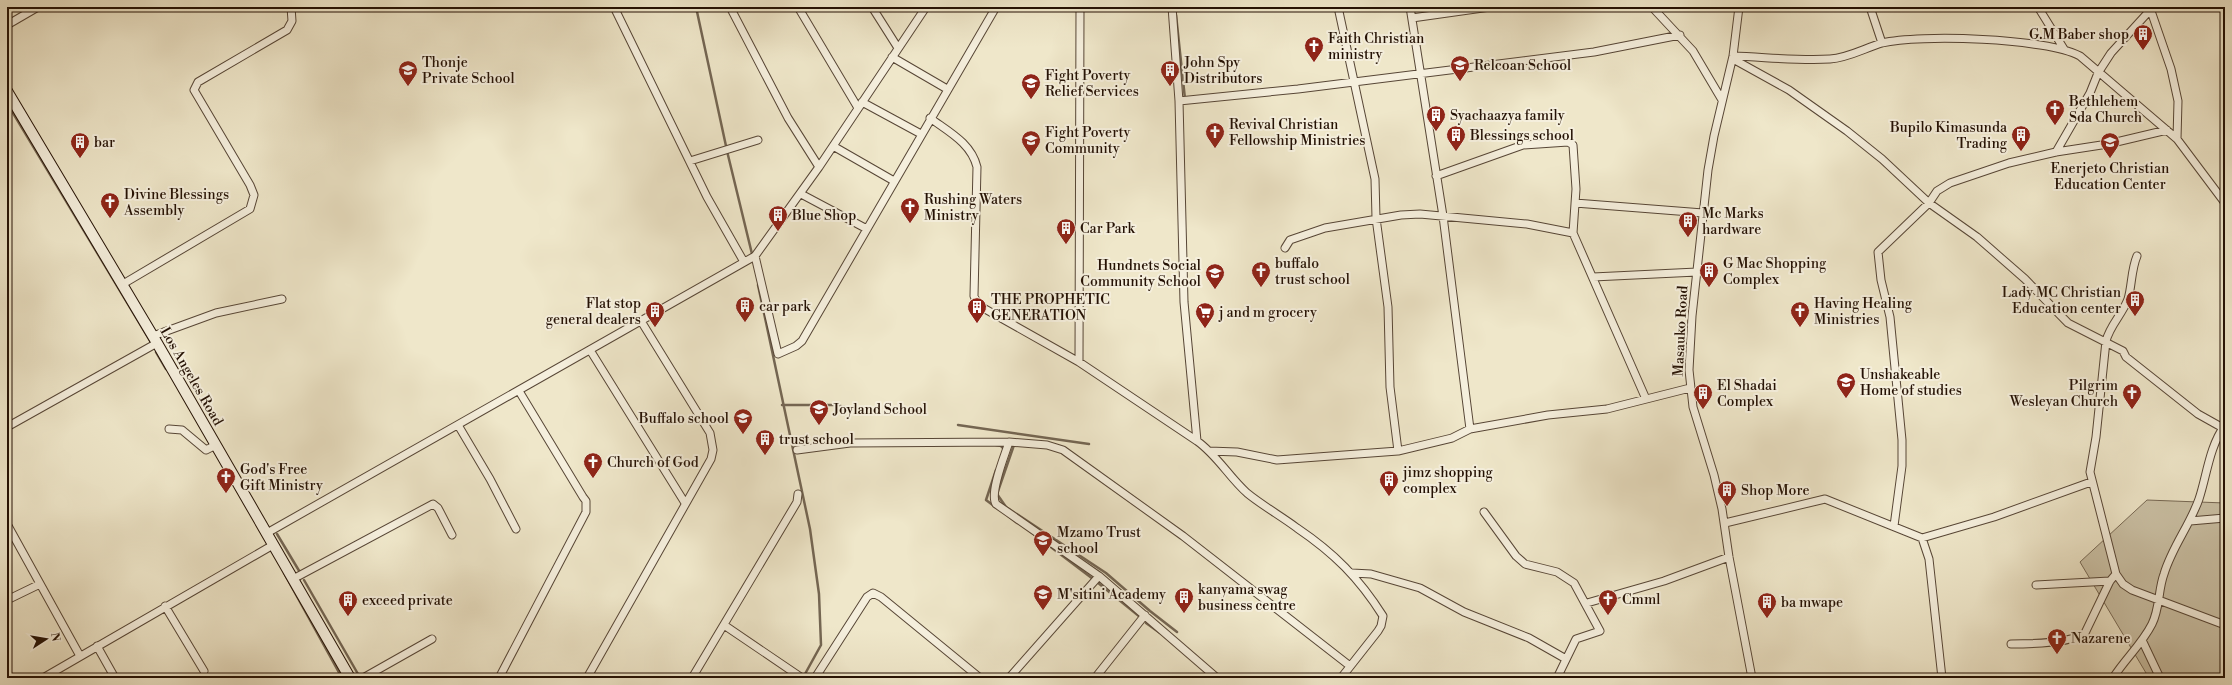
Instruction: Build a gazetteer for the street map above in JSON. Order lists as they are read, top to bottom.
{
  "streets": {
    "main road": ["Los Angeles Road"],
    "street": ["Masauko Road"]
  },
  "places": {
    "building": [
      "G.M Baber shop",
      "John Spy Distributors",
      "Syachaazya family",
      "Blessings school",
      "Bupilo Kimasunda Trading",
      "bar",
      "Blue Shop",
      "Mc Marks hardware",
      "Car Park",
      "G Mac Shopping Complex",
      "Lady MC Christian Education center",
      "car park",
      "THE PROPHETIC GENERATION",
      "Flat stop general dealers",
      "El Shadai Complex",
      "trust school",
      "jimz shopping complex",
      "Shop More",
      "kanyama swag business centre",
      "exceed private",
      "ba mwape"
    ],
    "church": [
      "Faith Christian ministry",
      "Bethlehem Sda Church",
      "Revival Christian Fellowship Ministries",
      "Divine Blessings Assembly",
      "Rushing Waters Ministry",
      "buffalo trust school",
      "Having Healing Ministries",
      "Pilgrim Wesleyan Church",
      "Church of God",
      "God's Free Gift Ministry",
      "Cmml",
      "Nazarene"
    ],
    "school or university": [
      "Relcoan School",
      "Thonje Private School",
      "Fight Poverty Relief Services",
      "Fight Poverty Community",
      "Enerjeto Christian Education Center",
      "Hundnets Social Community School",
      "Unshakeable Home of studies",
      "Joyland School",
      "Buffalo school",
      "Mzamo Trust school",
      "M'sitini Academy"
    ],
    "supermarket": ["j and m grocery"]
  },
  "north": "right"
}
